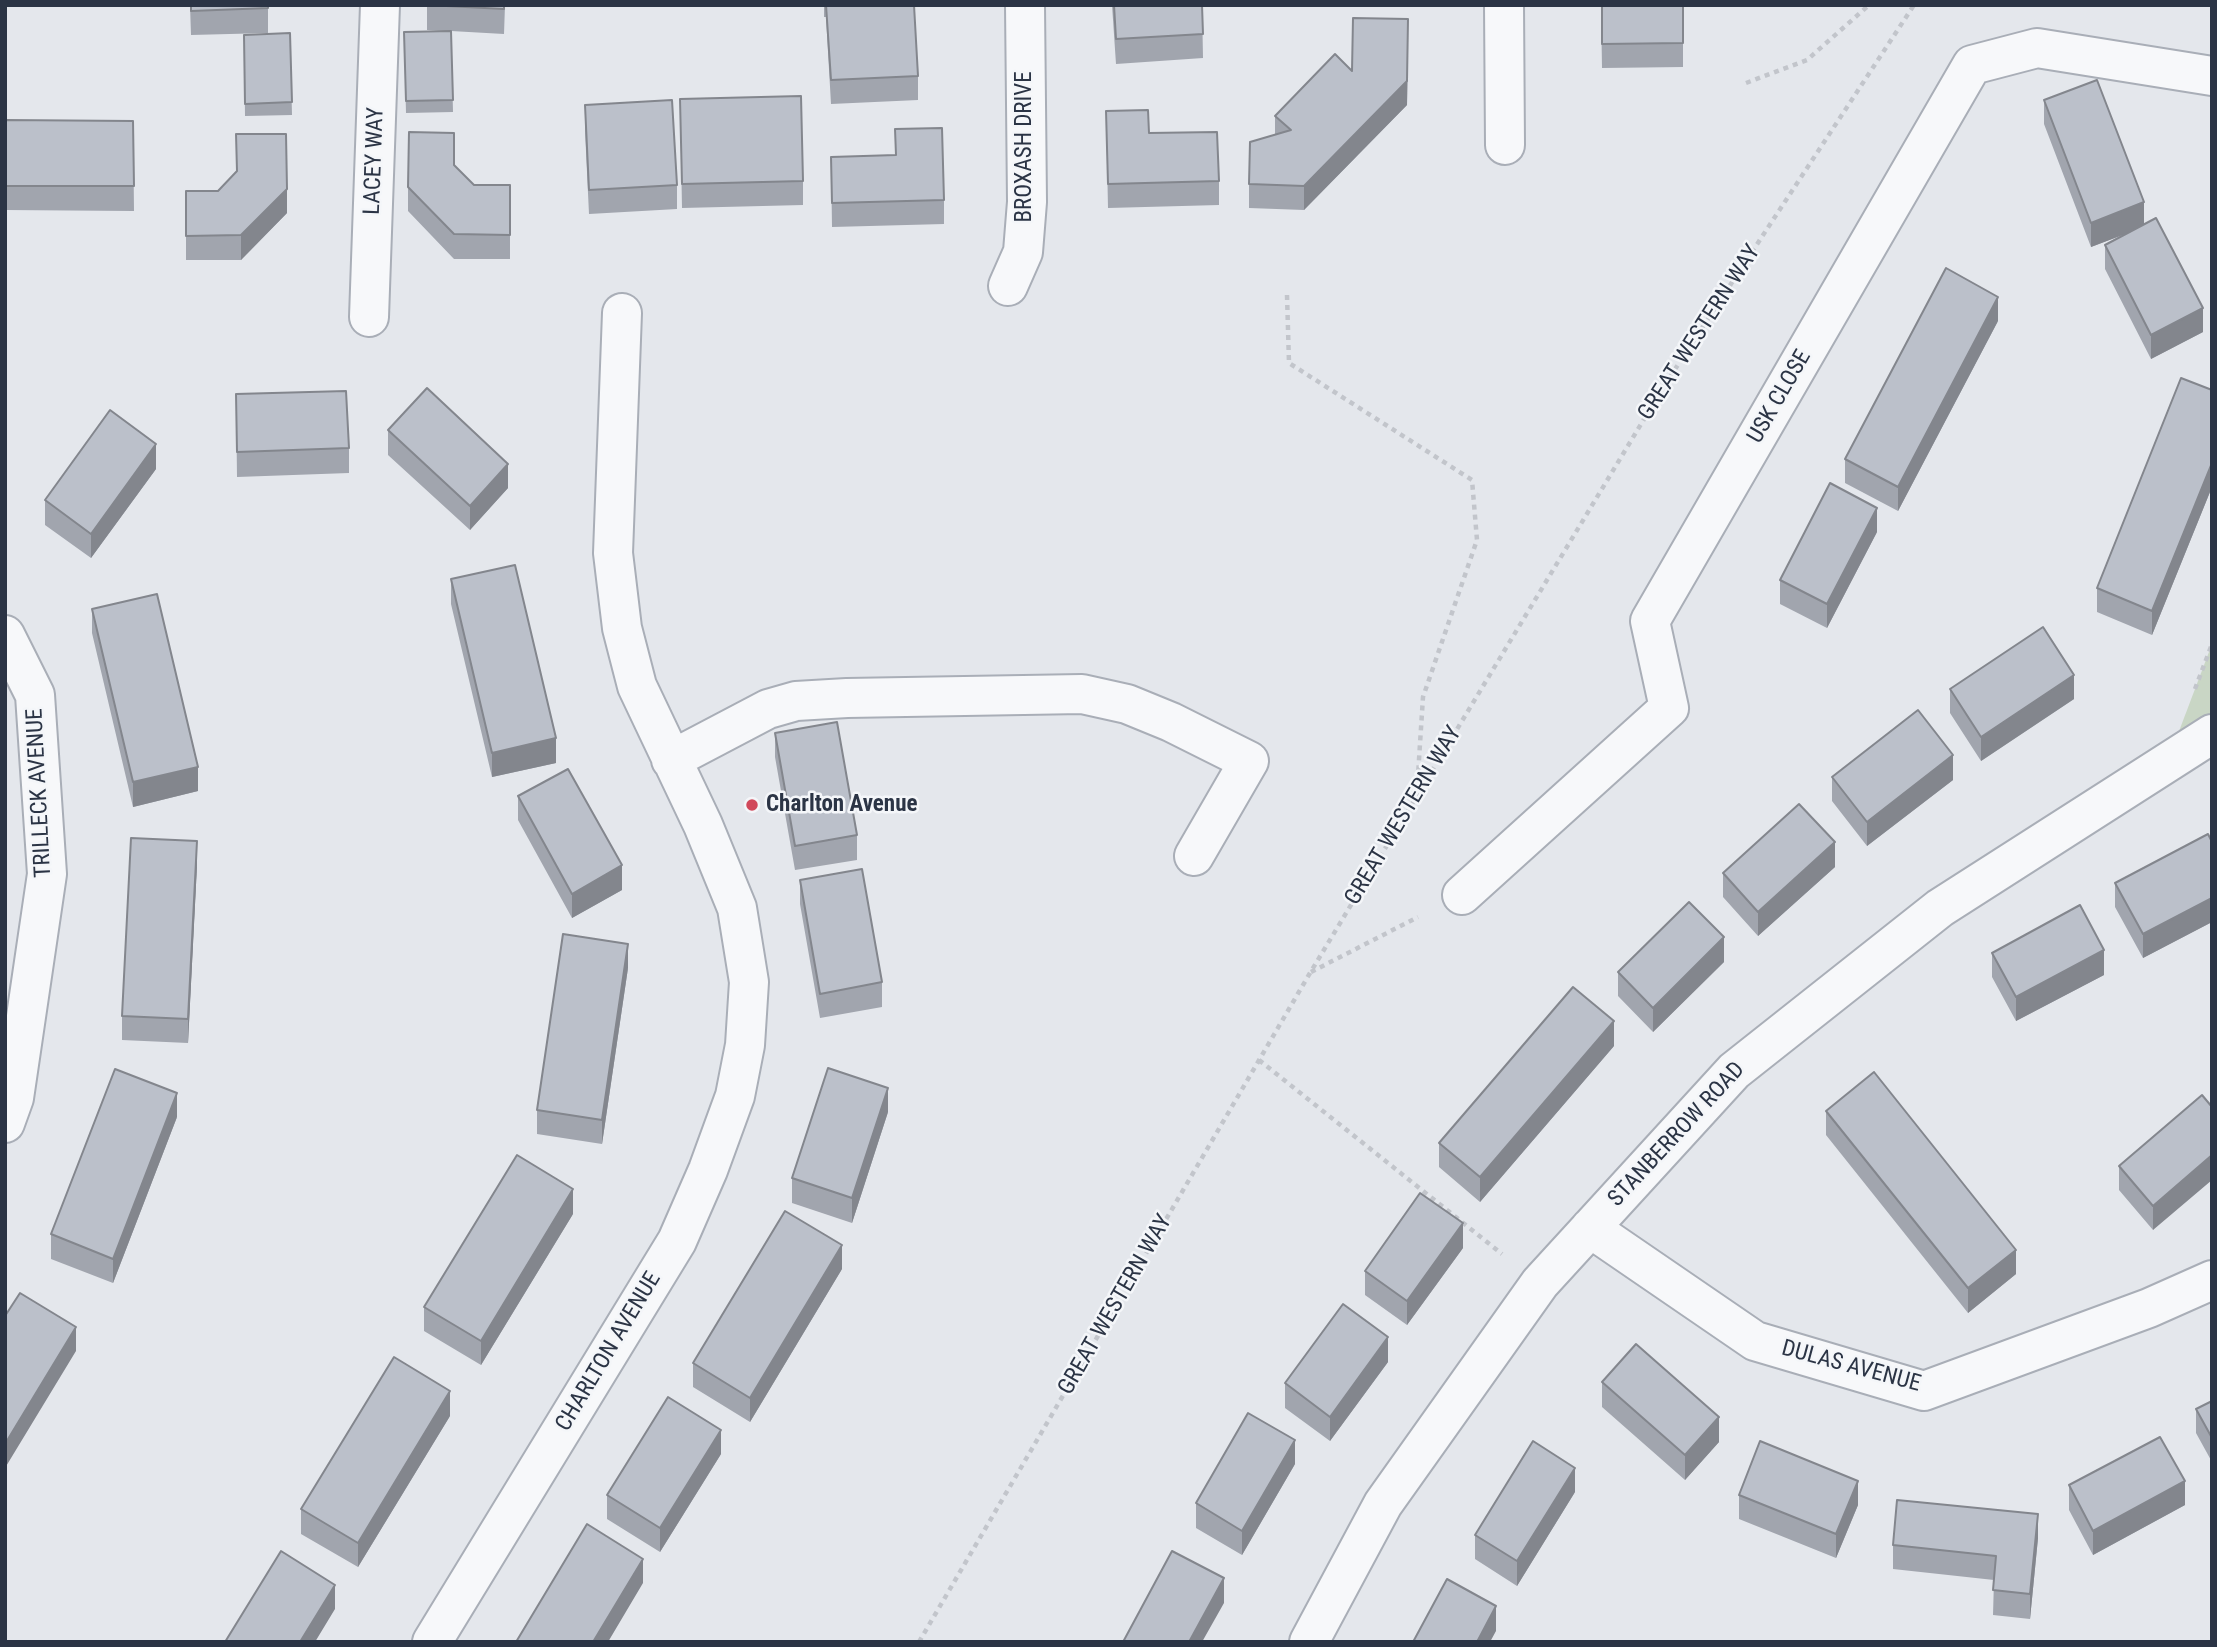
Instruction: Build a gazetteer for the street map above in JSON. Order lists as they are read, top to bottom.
{
  "streets": {
    "street": [
      "BROXASH DRIVE",
      "LACEY WAY",
      "USK CLOSE",
      "TRILLECK AVENUE",
      "STANBERROW ROAD",
      "CHARLTON AVENUE",
      "DULAS AVENUE"
    ],
    "path": ["GREAT WESTERN WAY"]
  },
  "crossings": [
    ["STANBERROW ROAD", "DULAS AVENUE"]
  ],
  "places": ["Charlton Avenue"]
}
